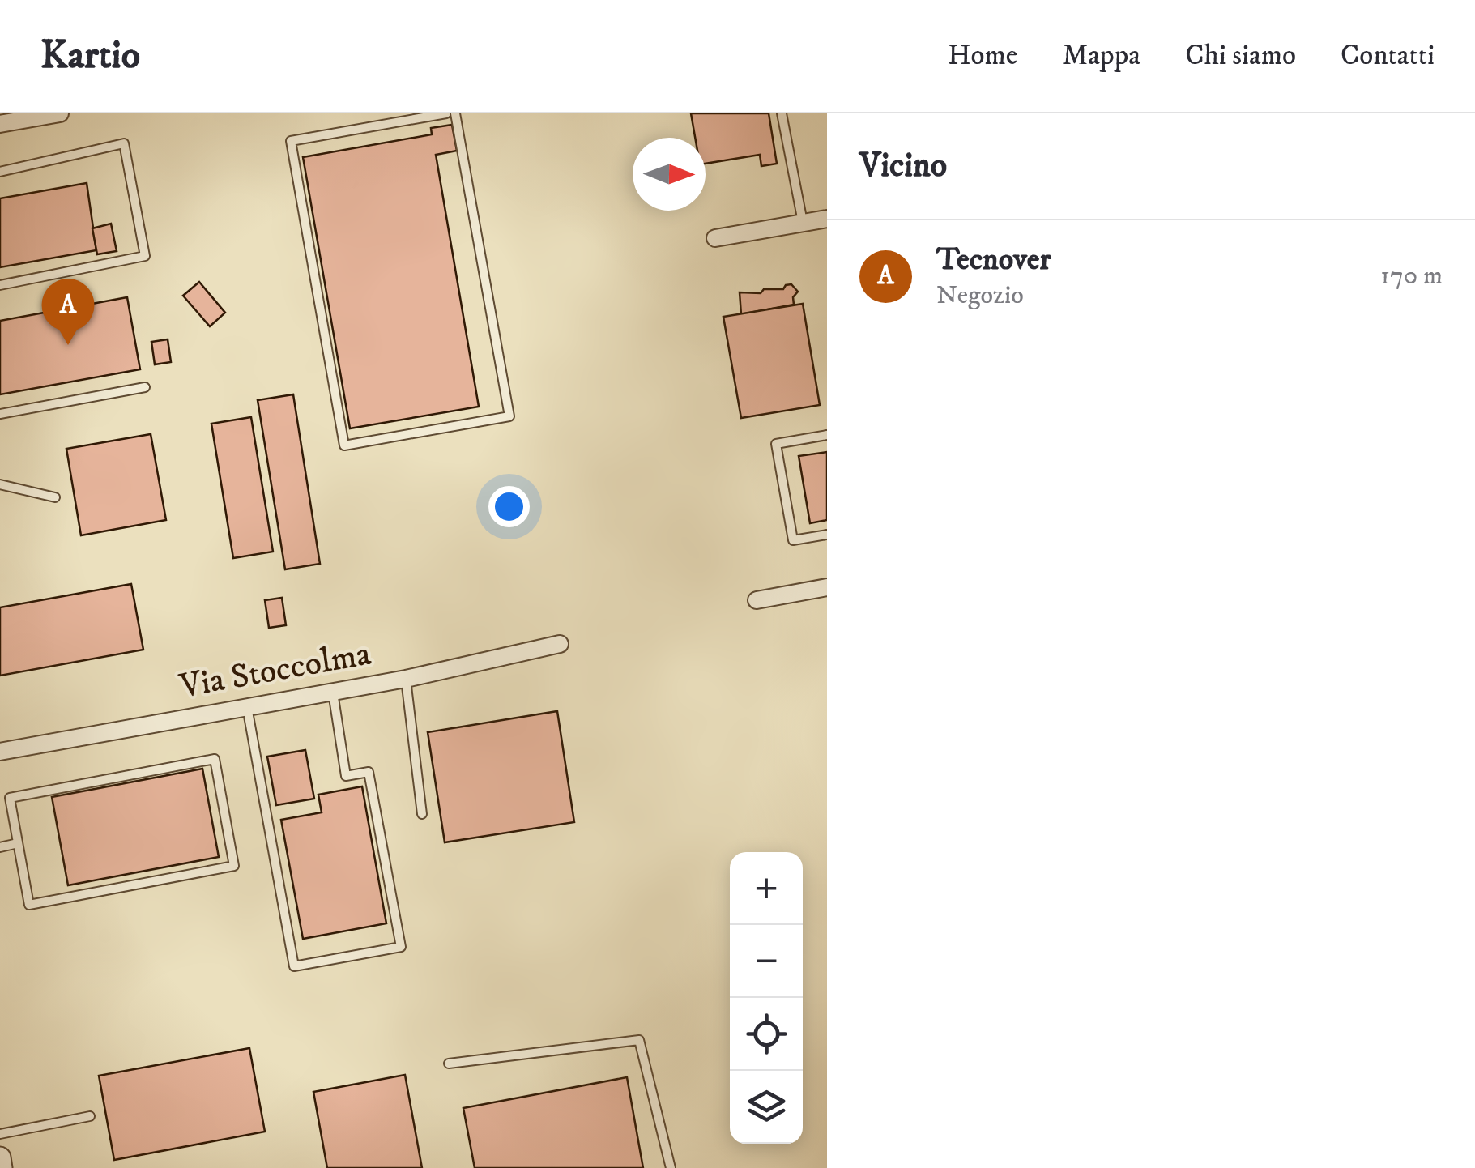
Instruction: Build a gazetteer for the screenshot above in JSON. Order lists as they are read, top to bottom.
{
  "streets": {
    "street": ["Via Stoccolma"]
  },
  "north": "right",
  "page": {
    "header": "Kartio",
    "nav": [
      "Home",
      "Mappa",
      "Chi siamo",
      "Contatti"
    ],
    "heading": "Vicino",
    "list": [
      {
        "mark": "A",
        "name": "Tecnover",
        "note": "Negozio",
        "value": "170 m"
      }
    ],
    "pins": "A",
    "map_buttons": ["+", "−"]
  }
}
